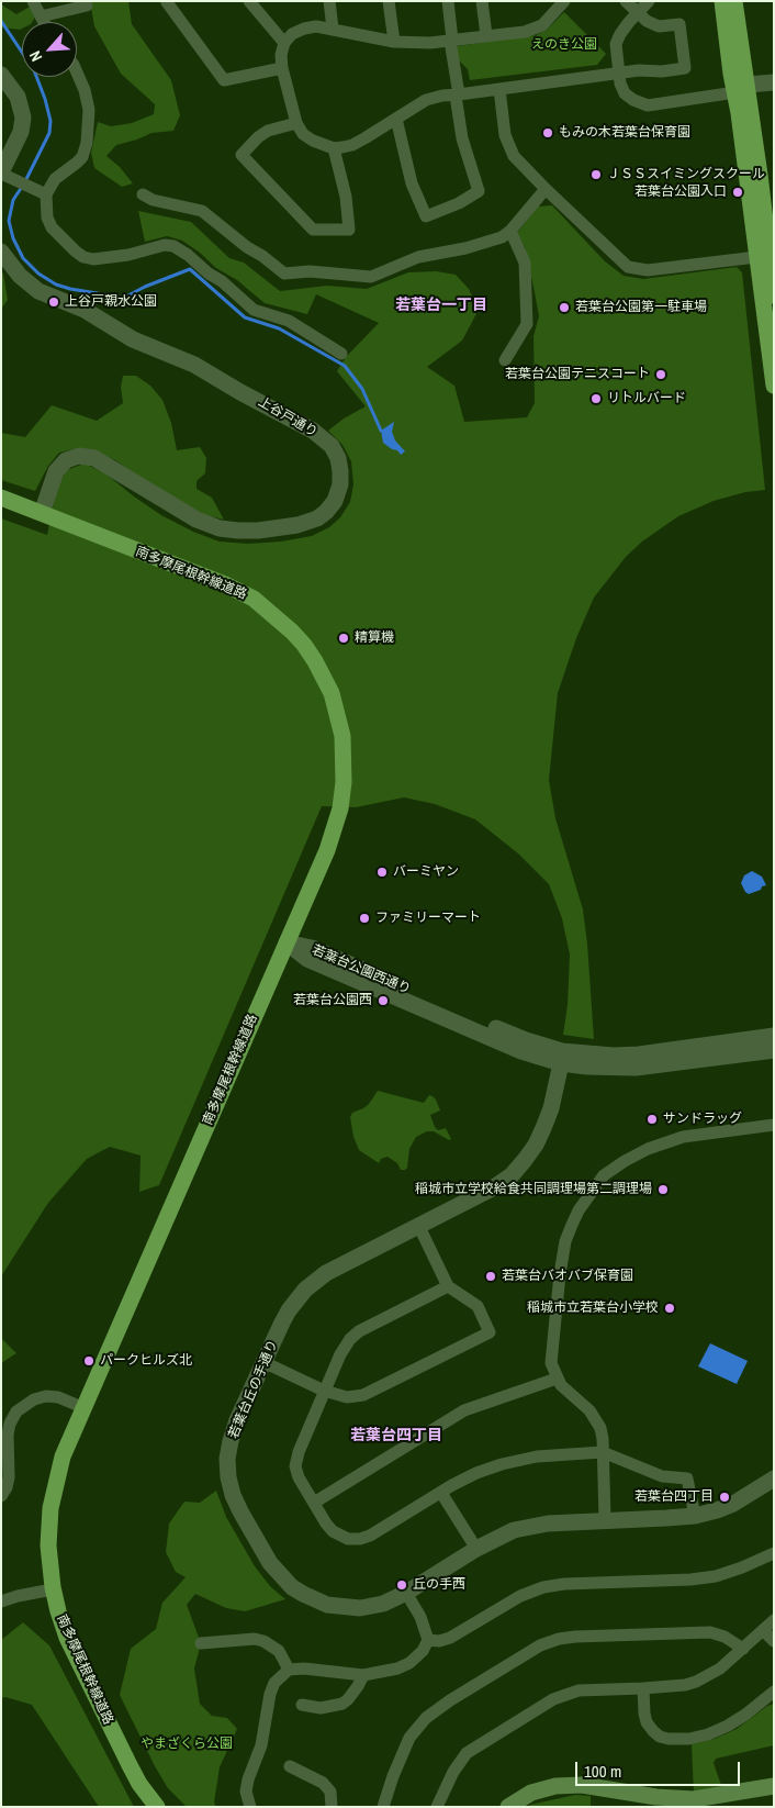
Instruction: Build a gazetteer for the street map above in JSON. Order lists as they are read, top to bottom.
{
  "streets": {
    "main road": ["南多摩尾根幹線道路"],
    "street": ["上谷戸通り", "若葉台公園西通り", "若葉台丘の手通り"]
  },
  "crossings": [
    ["上谷戸通り", "南多摩尾根幹線道路"],
    ["南多摩尾根幹線道路", "若葉台公園西通り"],
    ["若葉台公園西通り", "若葉台丘の手通り"]
  ],
  "districts": ["若葉台一丁目", "若葉台四丁目"],
  "parks": ["えのき公園", "やまざくら公園"],
  "places": [
    "もみの木若葉台保育園",
    "ＪＳＳスイミングスクール",
    "若葉台公園入口",
    "上谷戸親水公園",
    "若葉台公園第一駐車場",
    "若葉台公園テニスコート",
    "リトルバード",
    "精算機",
    "バーミヤン",
    "ファミリーマート",
    "若葉台公園西",
    "サンドラッグ",
    "稲城市立学校給食共同調理場第二調理場",
    "若葉台バオバブ保育園",
    "稲城市立若葉台小学校",
    "パークヒルズ北",
    "若葉台四丁目",
    "丘の手西"
  ],
  "scale_bar": "100 m",
  "north": "bottom left"
}
